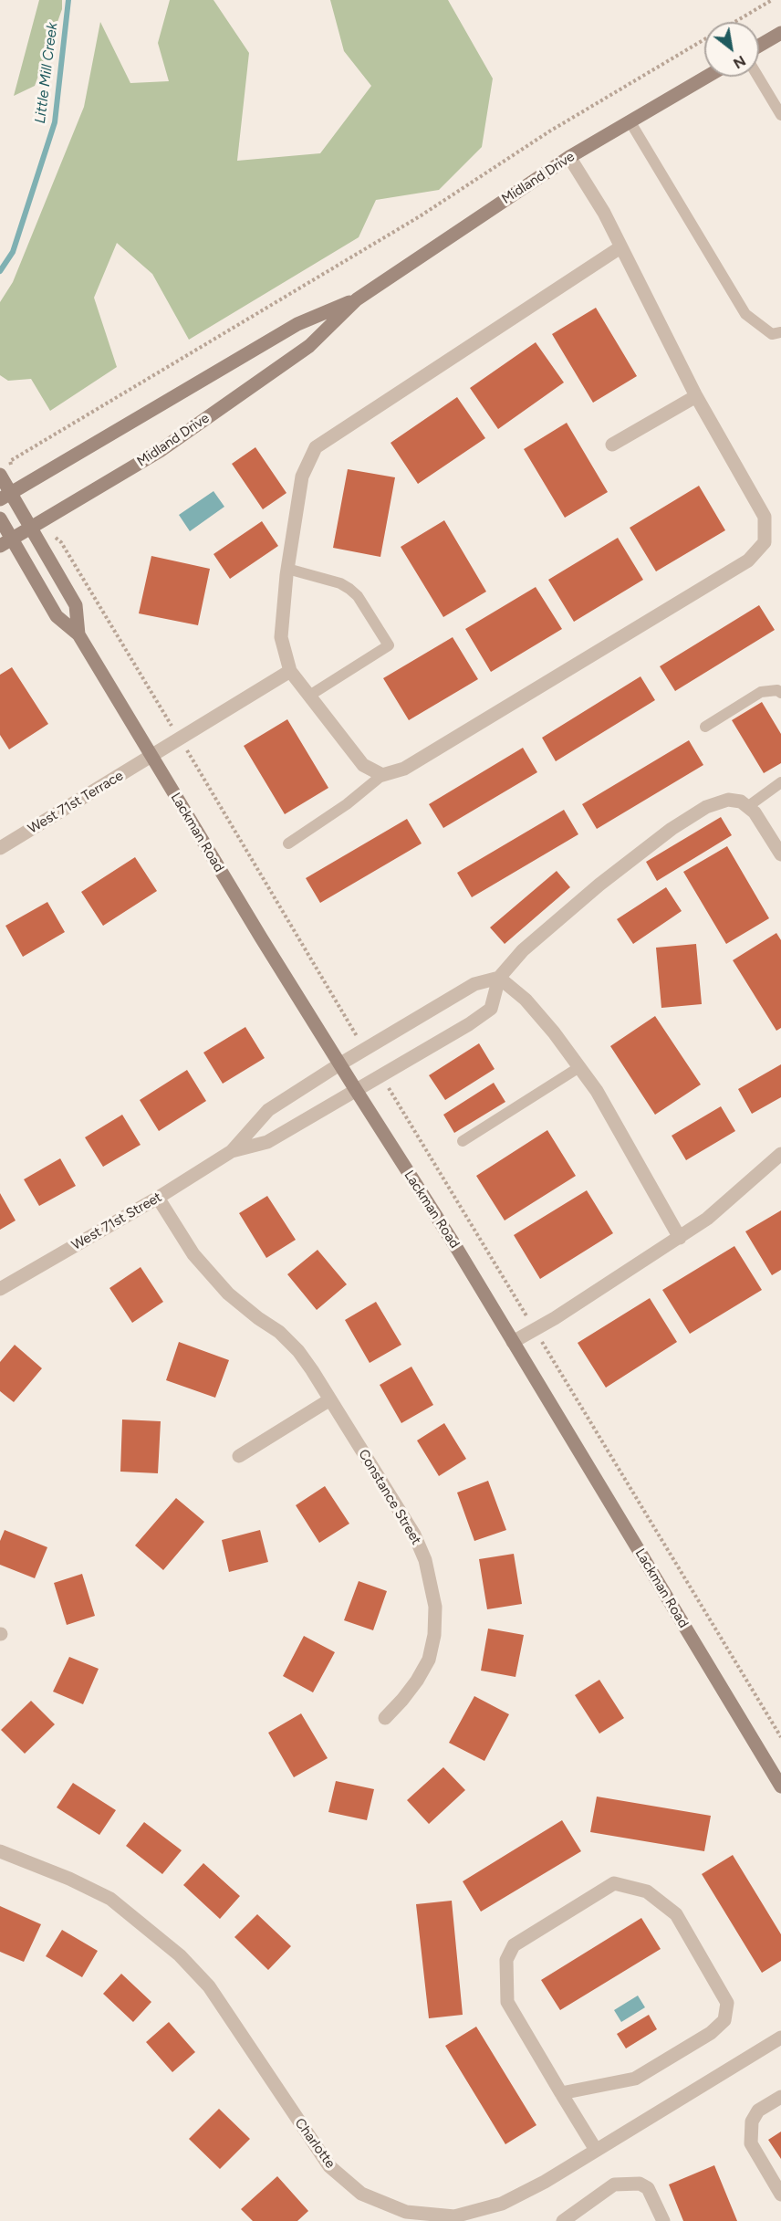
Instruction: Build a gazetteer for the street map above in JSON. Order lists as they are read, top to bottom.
{
  "streets": {
    "main road": ["Midland Drive", "Lackman Road"],
    "street": [
      "West 71st Terrace",
      "West 71st Street",
      "Constance Street",
      "Charlotte"
    ]
  },
  "crossings": [
    ["Midland Drive", "Lackman Road"],
    ["West 71st Terrace", "Lackman Road"],
    ["Lackman Road", "West 71st Street"],
    ["West 71st Street", "Constance Street"]
  ],
  "water": ["Little Mill Creek"],
  "north": "bottom right"
}
